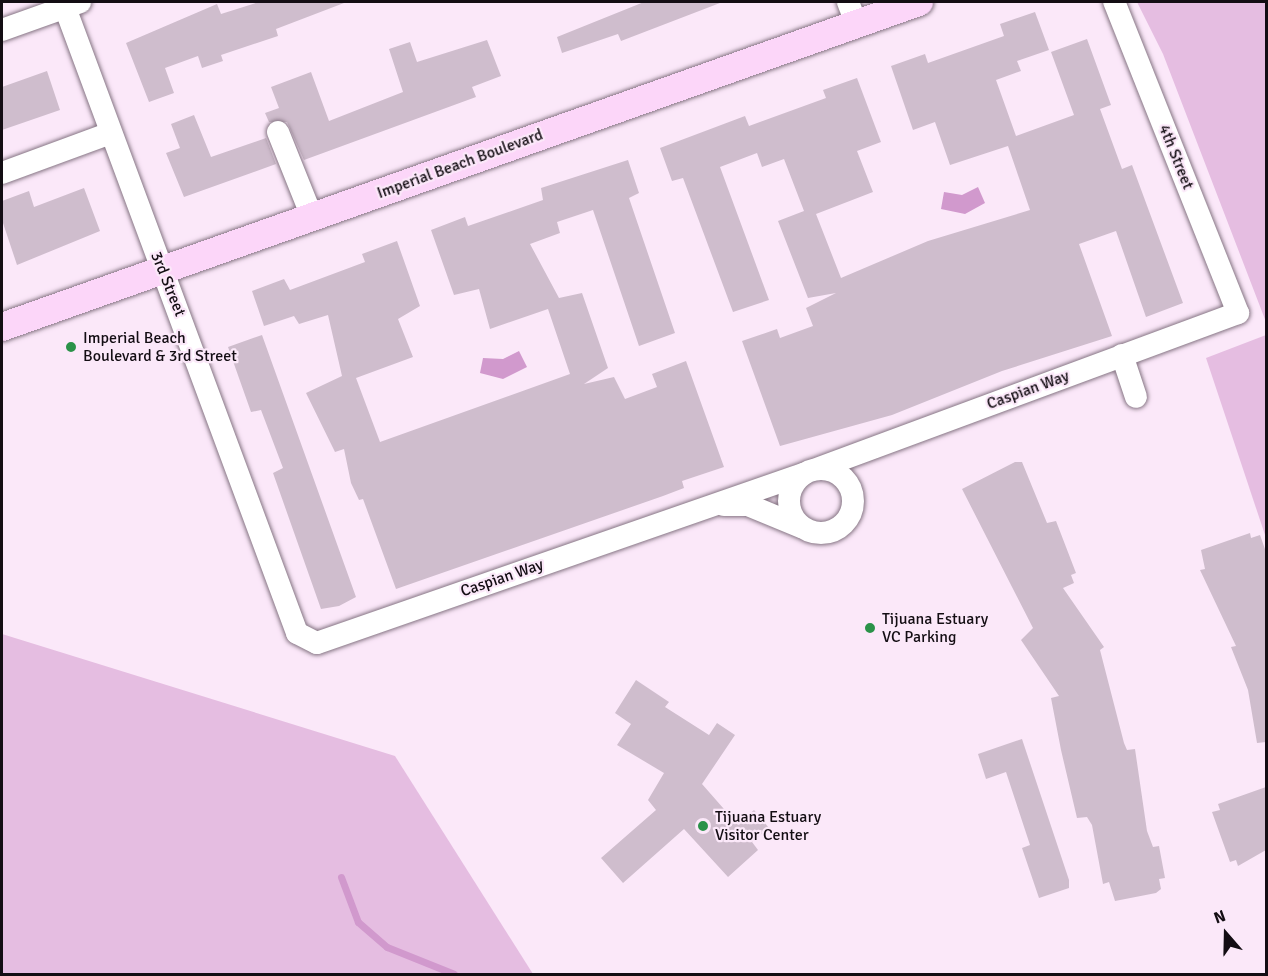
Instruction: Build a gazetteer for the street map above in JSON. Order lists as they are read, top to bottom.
{
  "streets": {
    "main road": ["Imperial Beach Boulevard"],
    "street": ["4th Street", "3rd Street", "Caspian Way"]
  },
  "crossings": [
    ["4th Street", "Caspian Way"],
    ["Imperial Beach Boulevard", "3rd Street"],
    ["3rd Street", "Caspian Way"]
  ],
  "places": ["Imperial Beach Boulevard & 3rd Street", "Tijuana Estuary VC Parking", "Tijuana Estuary Visitor Center"],
  "north": "top"
}
